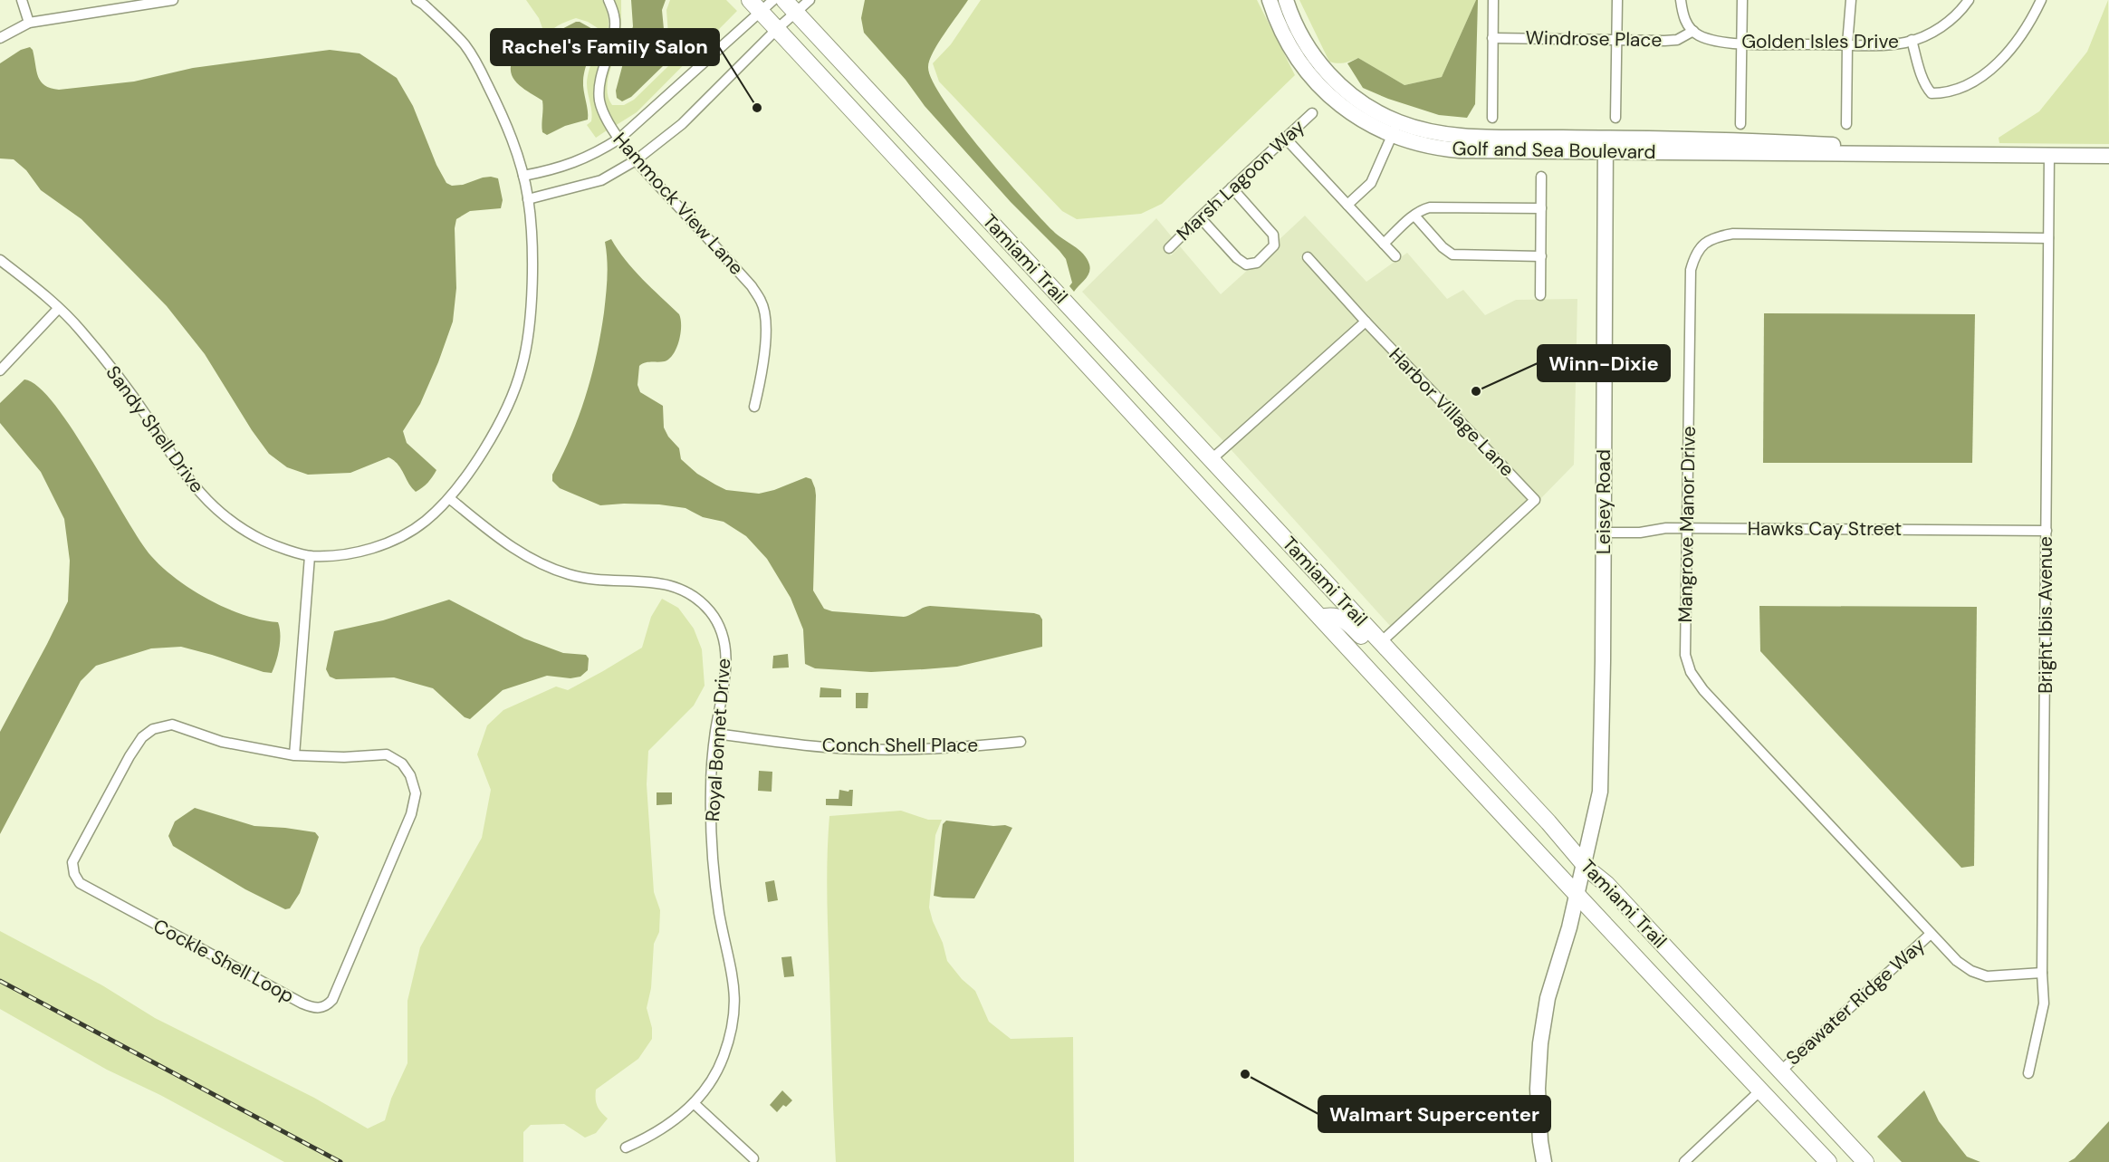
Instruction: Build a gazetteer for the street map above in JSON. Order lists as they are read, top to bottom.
{
  "streets": {
    "main road": ["Tamiami Trail"],
    "street": [
      "Windrose Place",
      "Golden Isles Drive",
      "Golf and Sea Boulevard",
      "Marsh Lagoon Way",
      "Hammock View Lane",
      "Harbor Village Lane",
      "Sandy Shell Drive",
      "Leisey Road",
      "Mangrove Manor Drive",
      "Hawks Cay Street",
      "Bright Ibis Avenue",
      "Royal Bonnet Drive",
      "Conch Shell Place",
      "Cockle Shell Loop",
      "Seawater Ridge Way"
    ]
  },
  "crossings": [
    ["Windrose Place", "Golden Isles Drive"],
    ["Golf and Sea Boulevard", "Leisey Road"],
    ["Golf and Sea Boulevard", "Bright Ibis Avenue"],
    ["Tamiami Trail", "Harbor Village Lane"],
    ["Tamiami Trail", "Leisey Road"],
    ["Tamiami Trail", "Seawater Ridge Way"],
    ["Sandy Shell Drive", "Royal Bonnet Drive"],
    ["Leisey Road", "Hawks Cay Street"],
    ["Mangrove Manor Drive", "Hawks Cay Street"],
    ["Mangrove Manor Drive", "Bright Ibis Avenue"],
    ["Mangrove Manor Drive", "Seawater Ridge Way"],
    ["Hawks Cay Street", "Bright Ibis Avenue"],
    ["Royal Bonnet Drive", "Conch Shell Place"]
  ],
  "places": ["Rachel's Family Salon", "Winn-Dixie", "Walmart Supercenter"]
}
